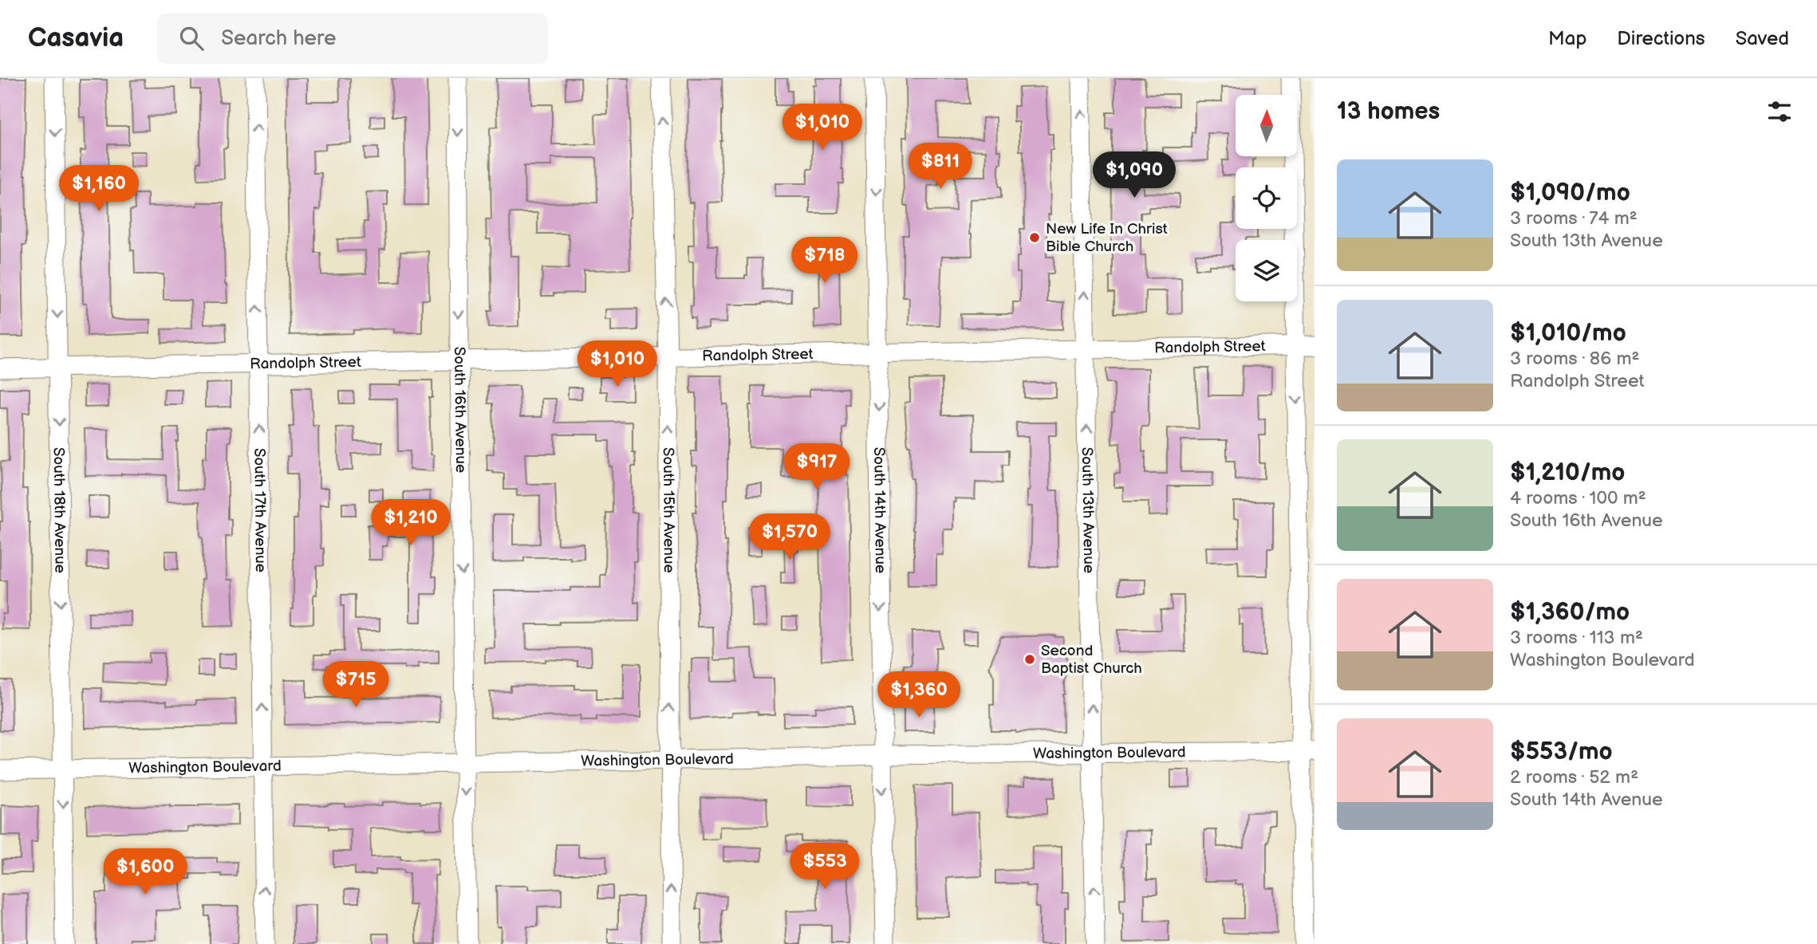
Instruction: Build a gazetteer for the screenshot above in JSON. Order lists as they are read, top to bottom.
{
  "streets": {
    "street": [
      "Randolph Street",
      "South 16th Avenue",
      "South 18th Avenue",
      "South 17th Avenue",
      "South 15th Avenue",
      "South 14th Avenue",
      "South 13th Avenue",
      "Washington Boulevard"
    ]
  },
  "crossings": [
    ["Randolph Street", "South 16th Avenue"],
    ["Randolph Street", "South 18th Avenue"],
    ["Randolph Street", "South 17th Avenue"],
    ["Randolph Street", "South 15th Avenue"],
    ["Randolph Street", "South 14th Avenue"],
    ["Randolph Street", "South 13th Avenue"],
    ["South 16th Avenue", "Washington Boulevard"],
    ["South 18th Avenue", "Washington Boulevard"],
    ["South 17th Avenue", "Washington Boulevard"],
    ["South 15th Avenue", "Washington Boulevard"],
    ["South 14th Avenue", "Washington Boulevard"],
    ["South 13th Avenue", "Washington Boulevard"]
  ],
  "one_way": [
    "South 16th Avenue",
    "South 18th Avenue",
    "South 17th Avenue",
    "South 15th Avenue",
    "South 14th Avenue",
    "South 13th Avenue"
  ],
  "places": ["New Life In Christ Bible Church", "Second Baptist Church"],
  "north": "top",
  "page": {
    "header": "Casavia",
    "search": "Search here",
    "nav": ["Map", "Directions", "Saved"],
    "heading": "13 homes",
    "price": [
      "$1,010",
      "$811",
      "$1,090",
      "$1,160",
      "$718",
      "$1,010",
      "$917",
      "$1,210",
      "$1,570",
      "$715",
      "$1,360",
      "$553",
      "$1,600"
    ],
    "list": [
      {
        "name": "$1,090/mo",
        "note": "3 rooms · 74 m² · South 13th Avenue"
      },
      {
        "name": "$1,010/mo",
        "note": "3 rooms · 86 m² · Randolph Street"
      },
      {
        "name": "$1,210/mo",
        "note": "4 rooms · 100 m² · South 16th Avenue"
      },
      {
        "name": "$1,360/mo",
        "note": "3 rooms · 113 m² · Washington Boulevard"
      },
      {
        "name": "$553/mo",
        "note": "2 rooms · 52 m² · South 14th Avenue"
      }
    ]
  }
}
